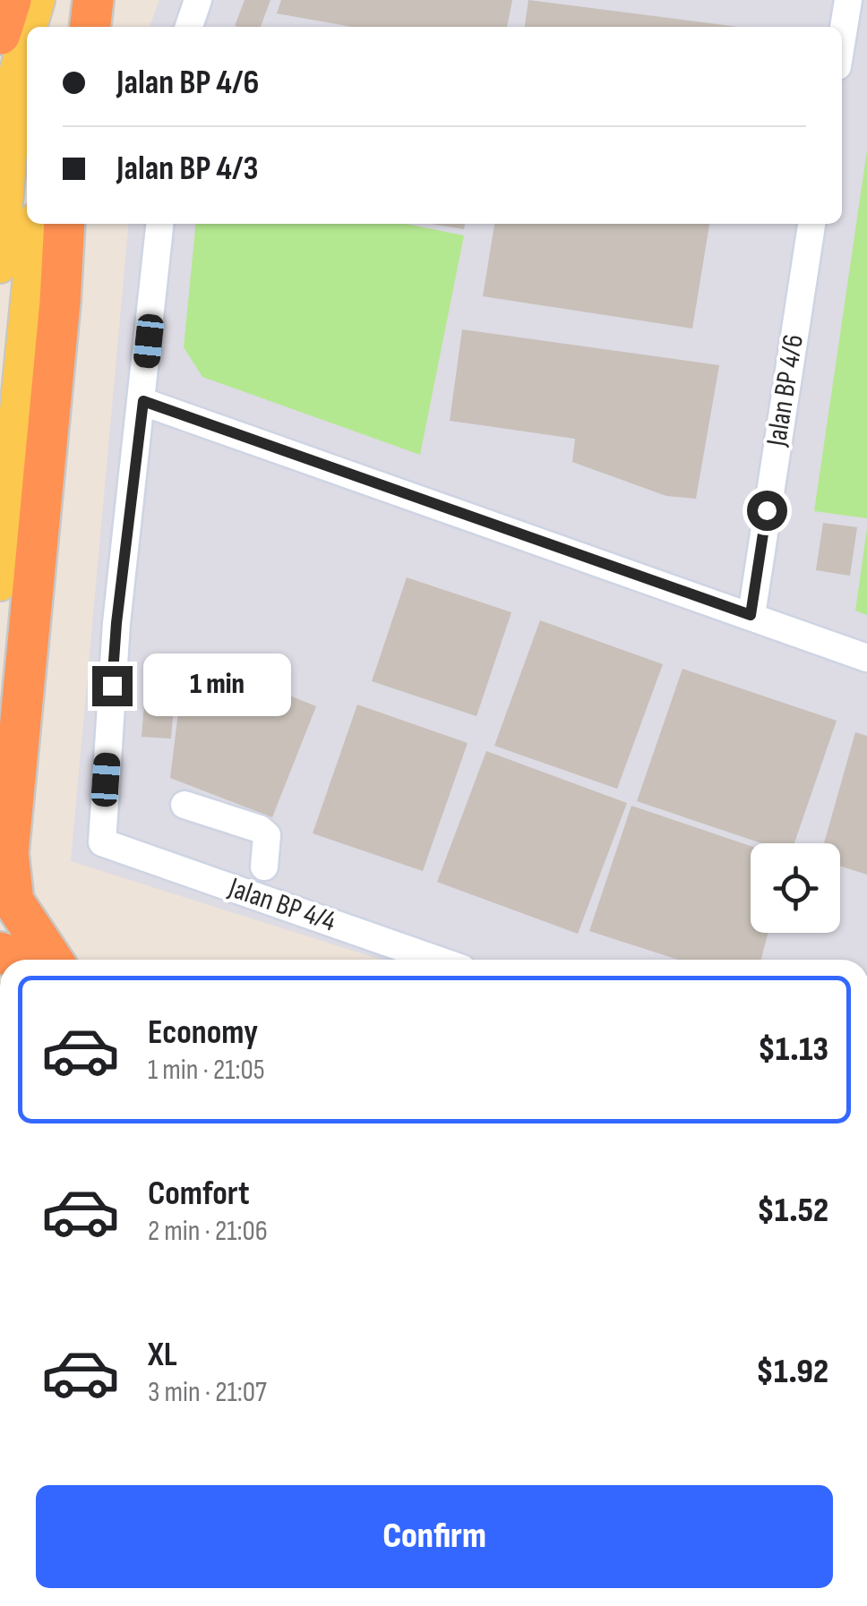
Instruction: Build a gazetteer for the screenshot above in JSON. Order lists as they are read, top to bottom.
{
  "streets": {
    "street": ["Jalan BP 4/6", "Jalan BP 4/4"]
  },
  "page": {
    "banner": ["Jalan BP 4/6", "Jalan BP 4/3"],
    "bubble": "1 min",
    "list": [
      {
        "name": "Economy",
        "note": "1 min · 21:05",
        "value": "$1.13"
      },
      {
        "name": "Comfort",
        "note": "2 min · 21:06",
        "value": "$1.52"
      },
      {
        "name": "XL",
        "note": "3 min · 21:07",
        "value": "$1.92"
      }
    ],
    "buttons": "Confirm"
  }
}
